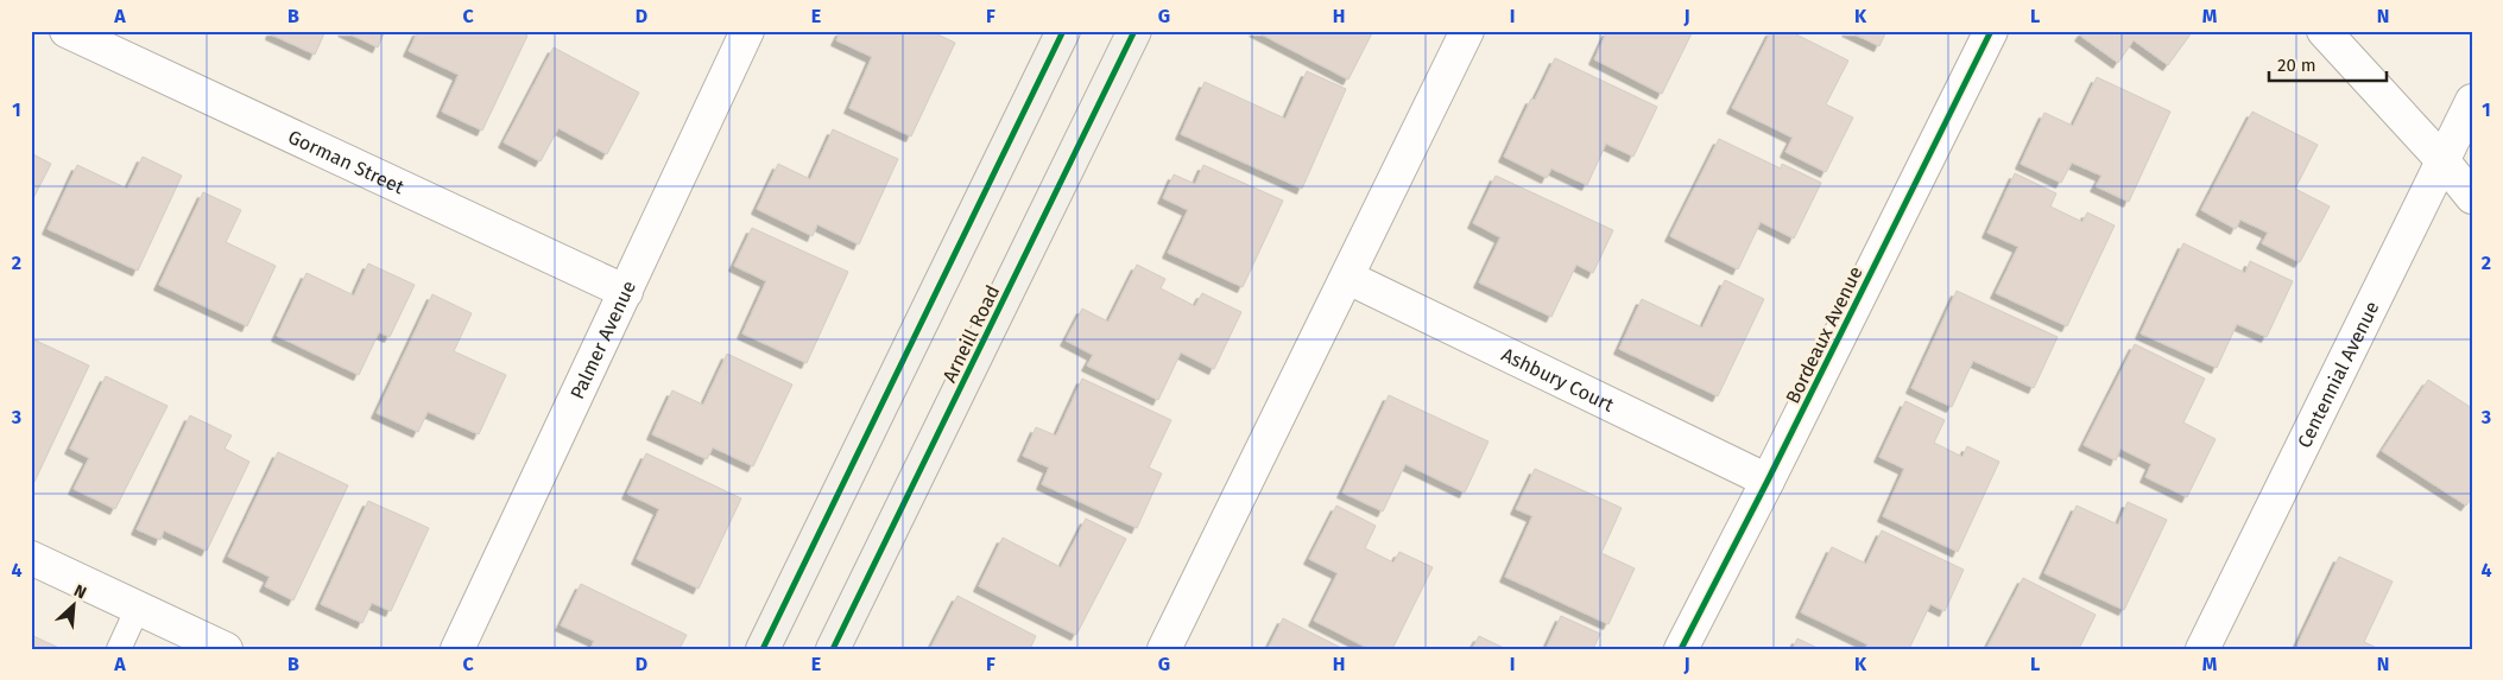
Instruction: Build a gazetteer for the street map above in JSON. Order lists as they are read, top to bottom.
{
  "streets": {
    "main road": ["Arneill Road"],
    "street": [
      "Gorman Street",
      "Bordeaux Avenue",
      "Palmer Avenue",
      "Centennial Avenue",
      "Ashbury Court"
    ]
  },
  "crossings": [
    ["Gorman Street", "Palmer Avenue"],
    ["Bordeaux Avenue", "Ashbury Court"]
  ],
  "scale_bar": "20 m",
  "north": "top right",
  "grid": {
    "columns": [
      "A",
      "B",
      "C",
      "D",
      "E",
      "F",
      "G",
      "H",
      "I",
      "J",
      "K",
      "L",
      "M",
      "N"
    ],
    "rows": [
      "1",
      "2",
      "3",
      "4"
    ]
  }
}
